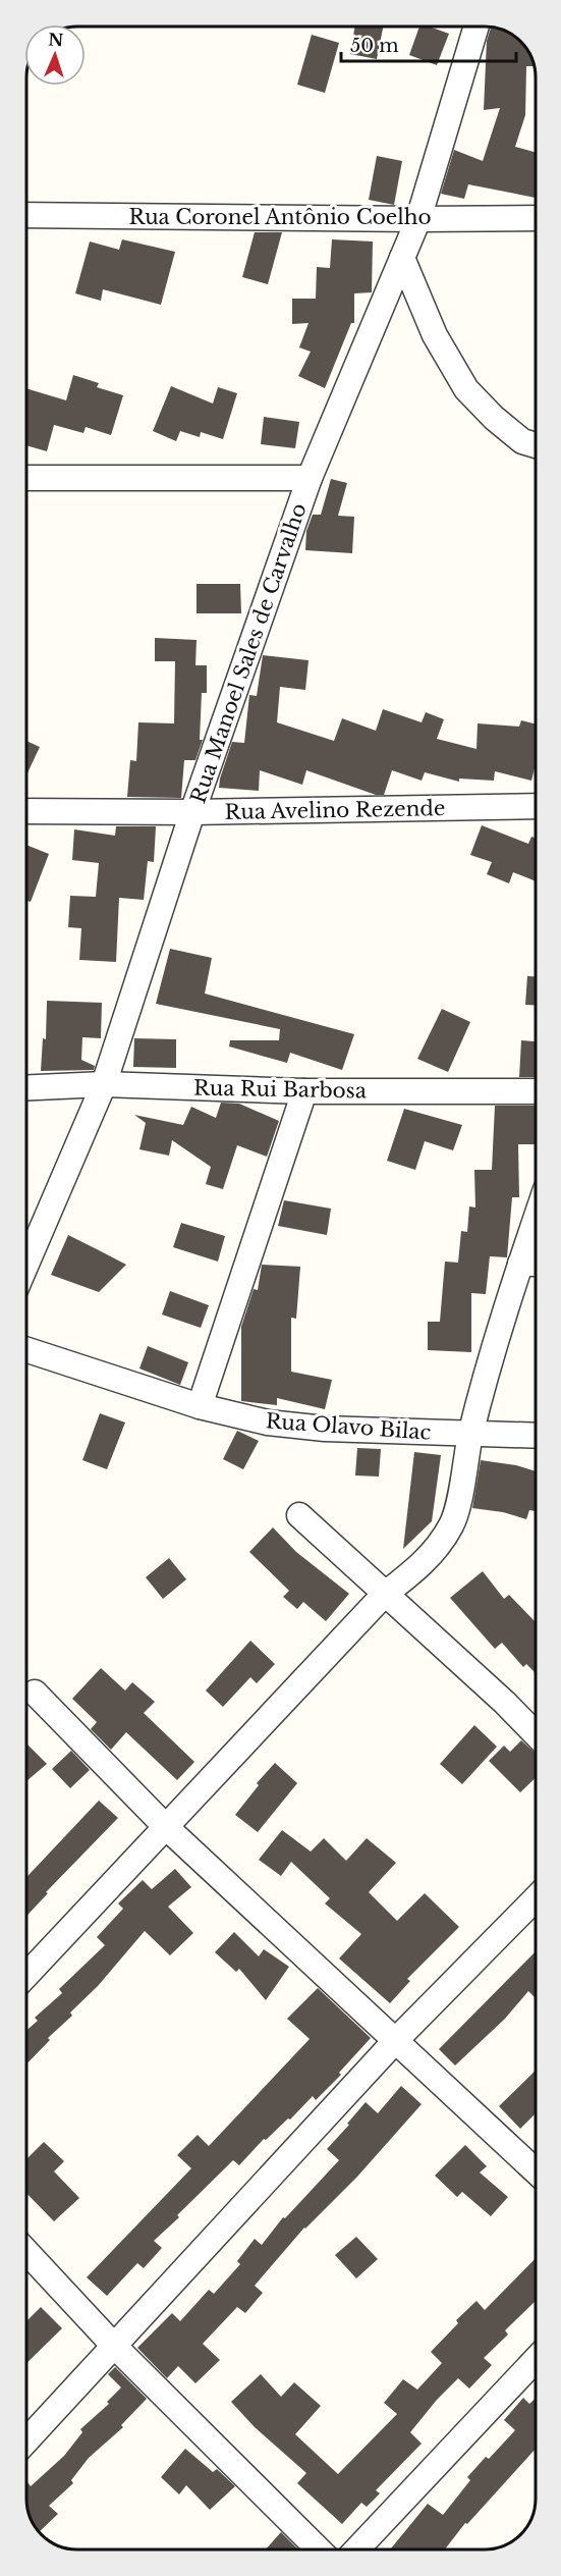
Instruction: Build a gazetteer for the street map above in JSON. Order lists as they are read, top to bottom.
{
  "streets": {
    "street": [
      "Rua Coronel Antônio Coelho",
      "Rua Manoel Sales de Carvalho",
      "Rua Avelino Rezende",
      "Rua Rui Barbosa",
      "Rua Olavo Bilac"
    ]
  },
  "crossings": [
    ["Rua Coronel Antônio Coelho", "Rua Manoel Sales de Carvalho"],
    ["Rua Manoel Sales de Carvalho", "Rua Avelino Rezende"],
    ["Rua Manoel Sales de Carvalho", "Rua Rui Barbosa"]
  ],
  "scale_bar": "50 m",
  "north": "top"
}
